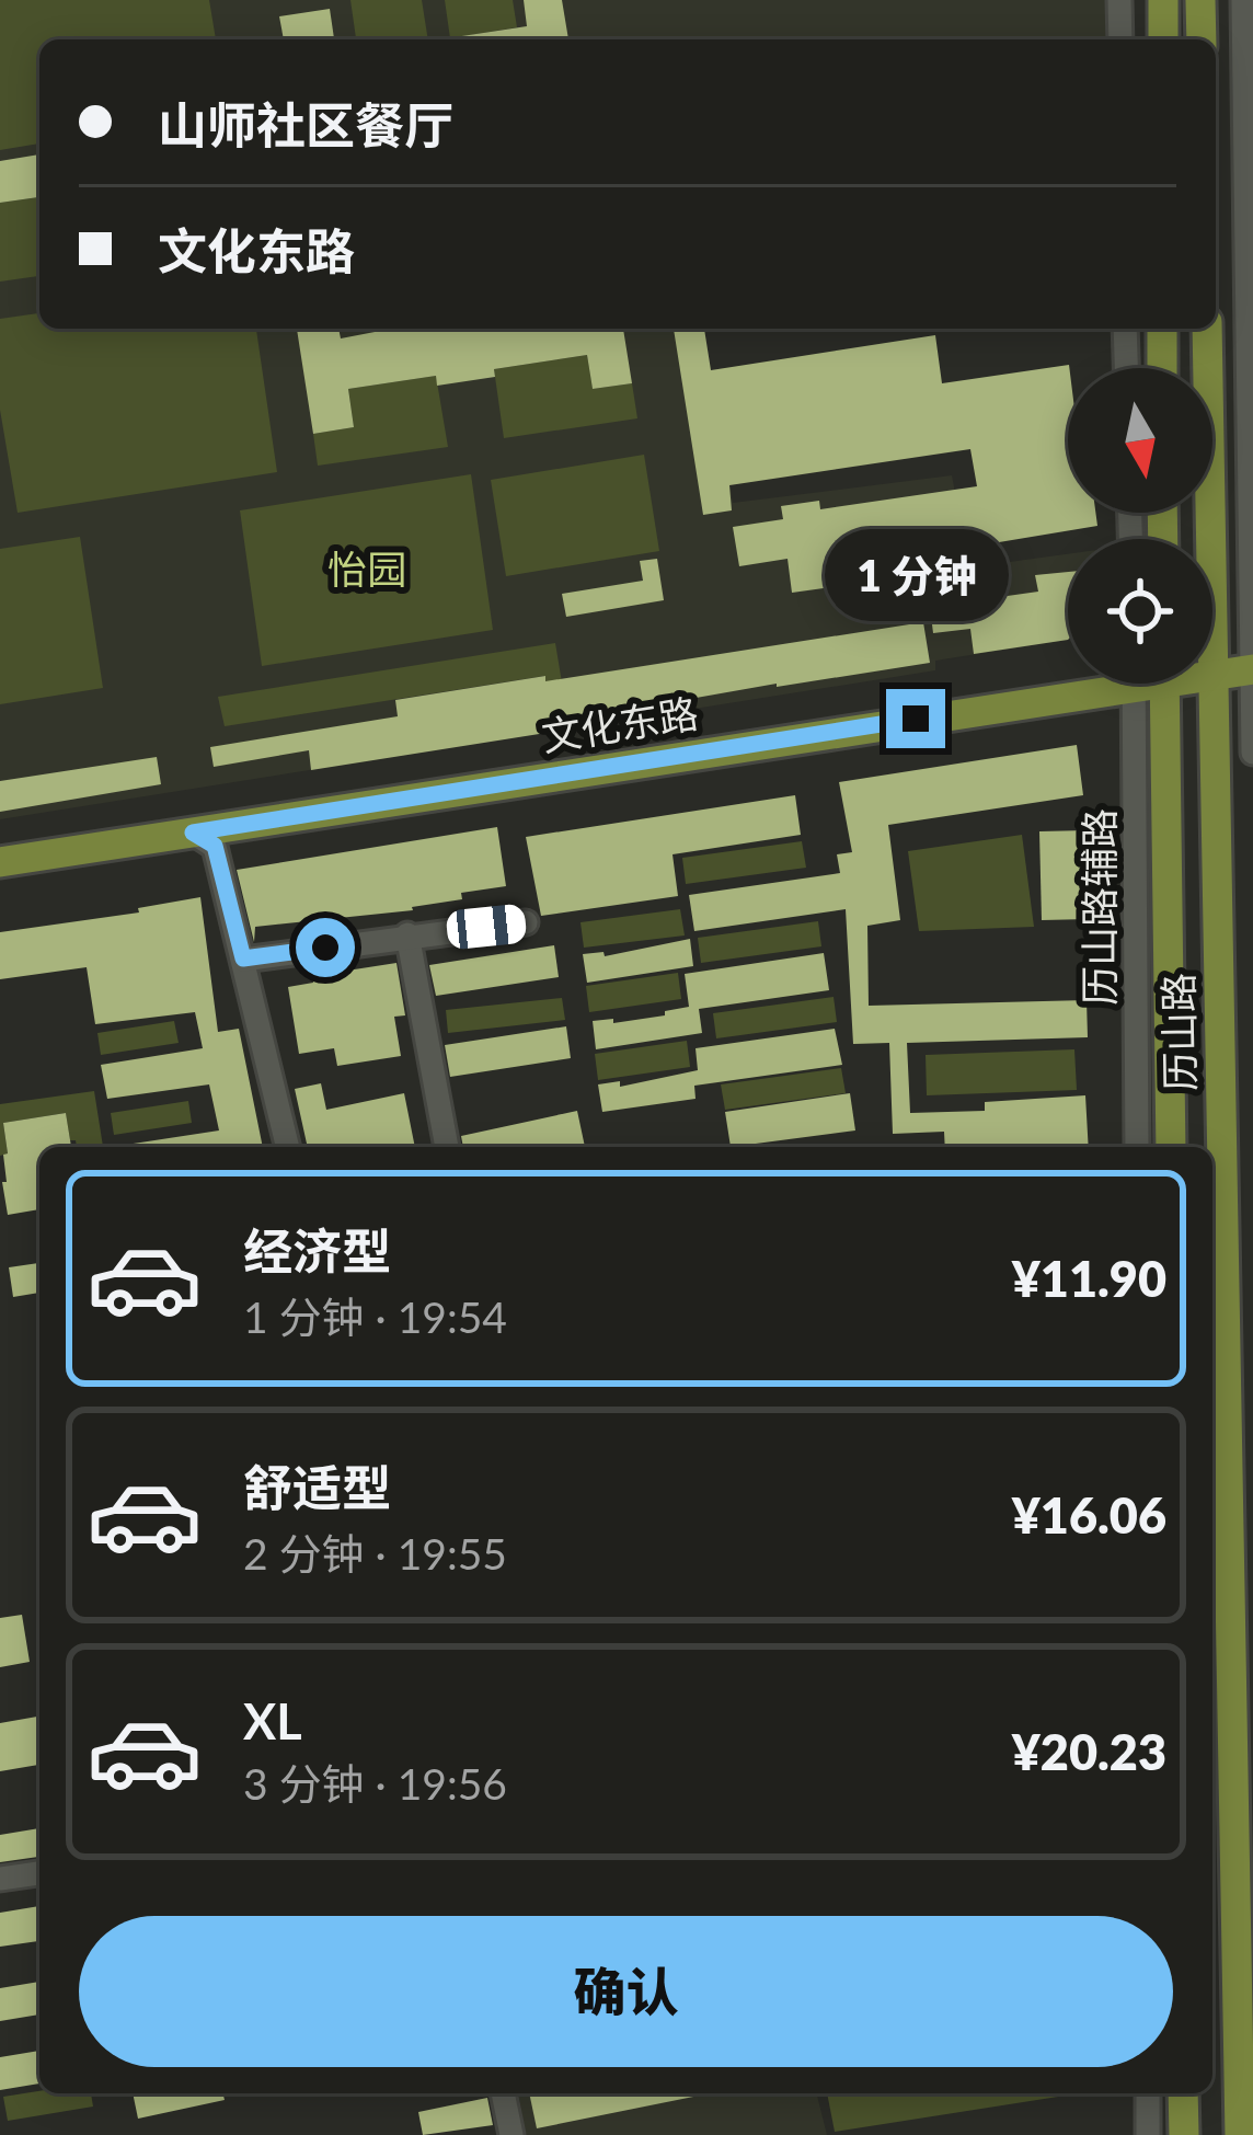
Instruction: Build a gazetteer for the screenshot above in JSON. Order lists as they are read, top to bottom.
{
  "streets": {
    "main road": ["文化东路", "历山路"],
    "street": ["历山路辅路"]
  },
  "parks": ["怡园"],
  "north": "bottom",
  "page": {
    "banner": ["山师社区餐厅", "文化东路"],
    "bubble": "1 分钟",
    "list": [
      {
        "name": "经济型",
        "note": "1 分钟 · 19:54",
        "value": "¥11.90"
      },
      {
        "name": "舒适型",
        "note": "2 分钟 · 19:55",
        "value": "¥16.06"
      },
      {
        "name": "XL",
        "note": "3 分钟 · 19:56",
        "value": "¥20.23"
      }
    ],
    "buttons": "确认"
  }
}
